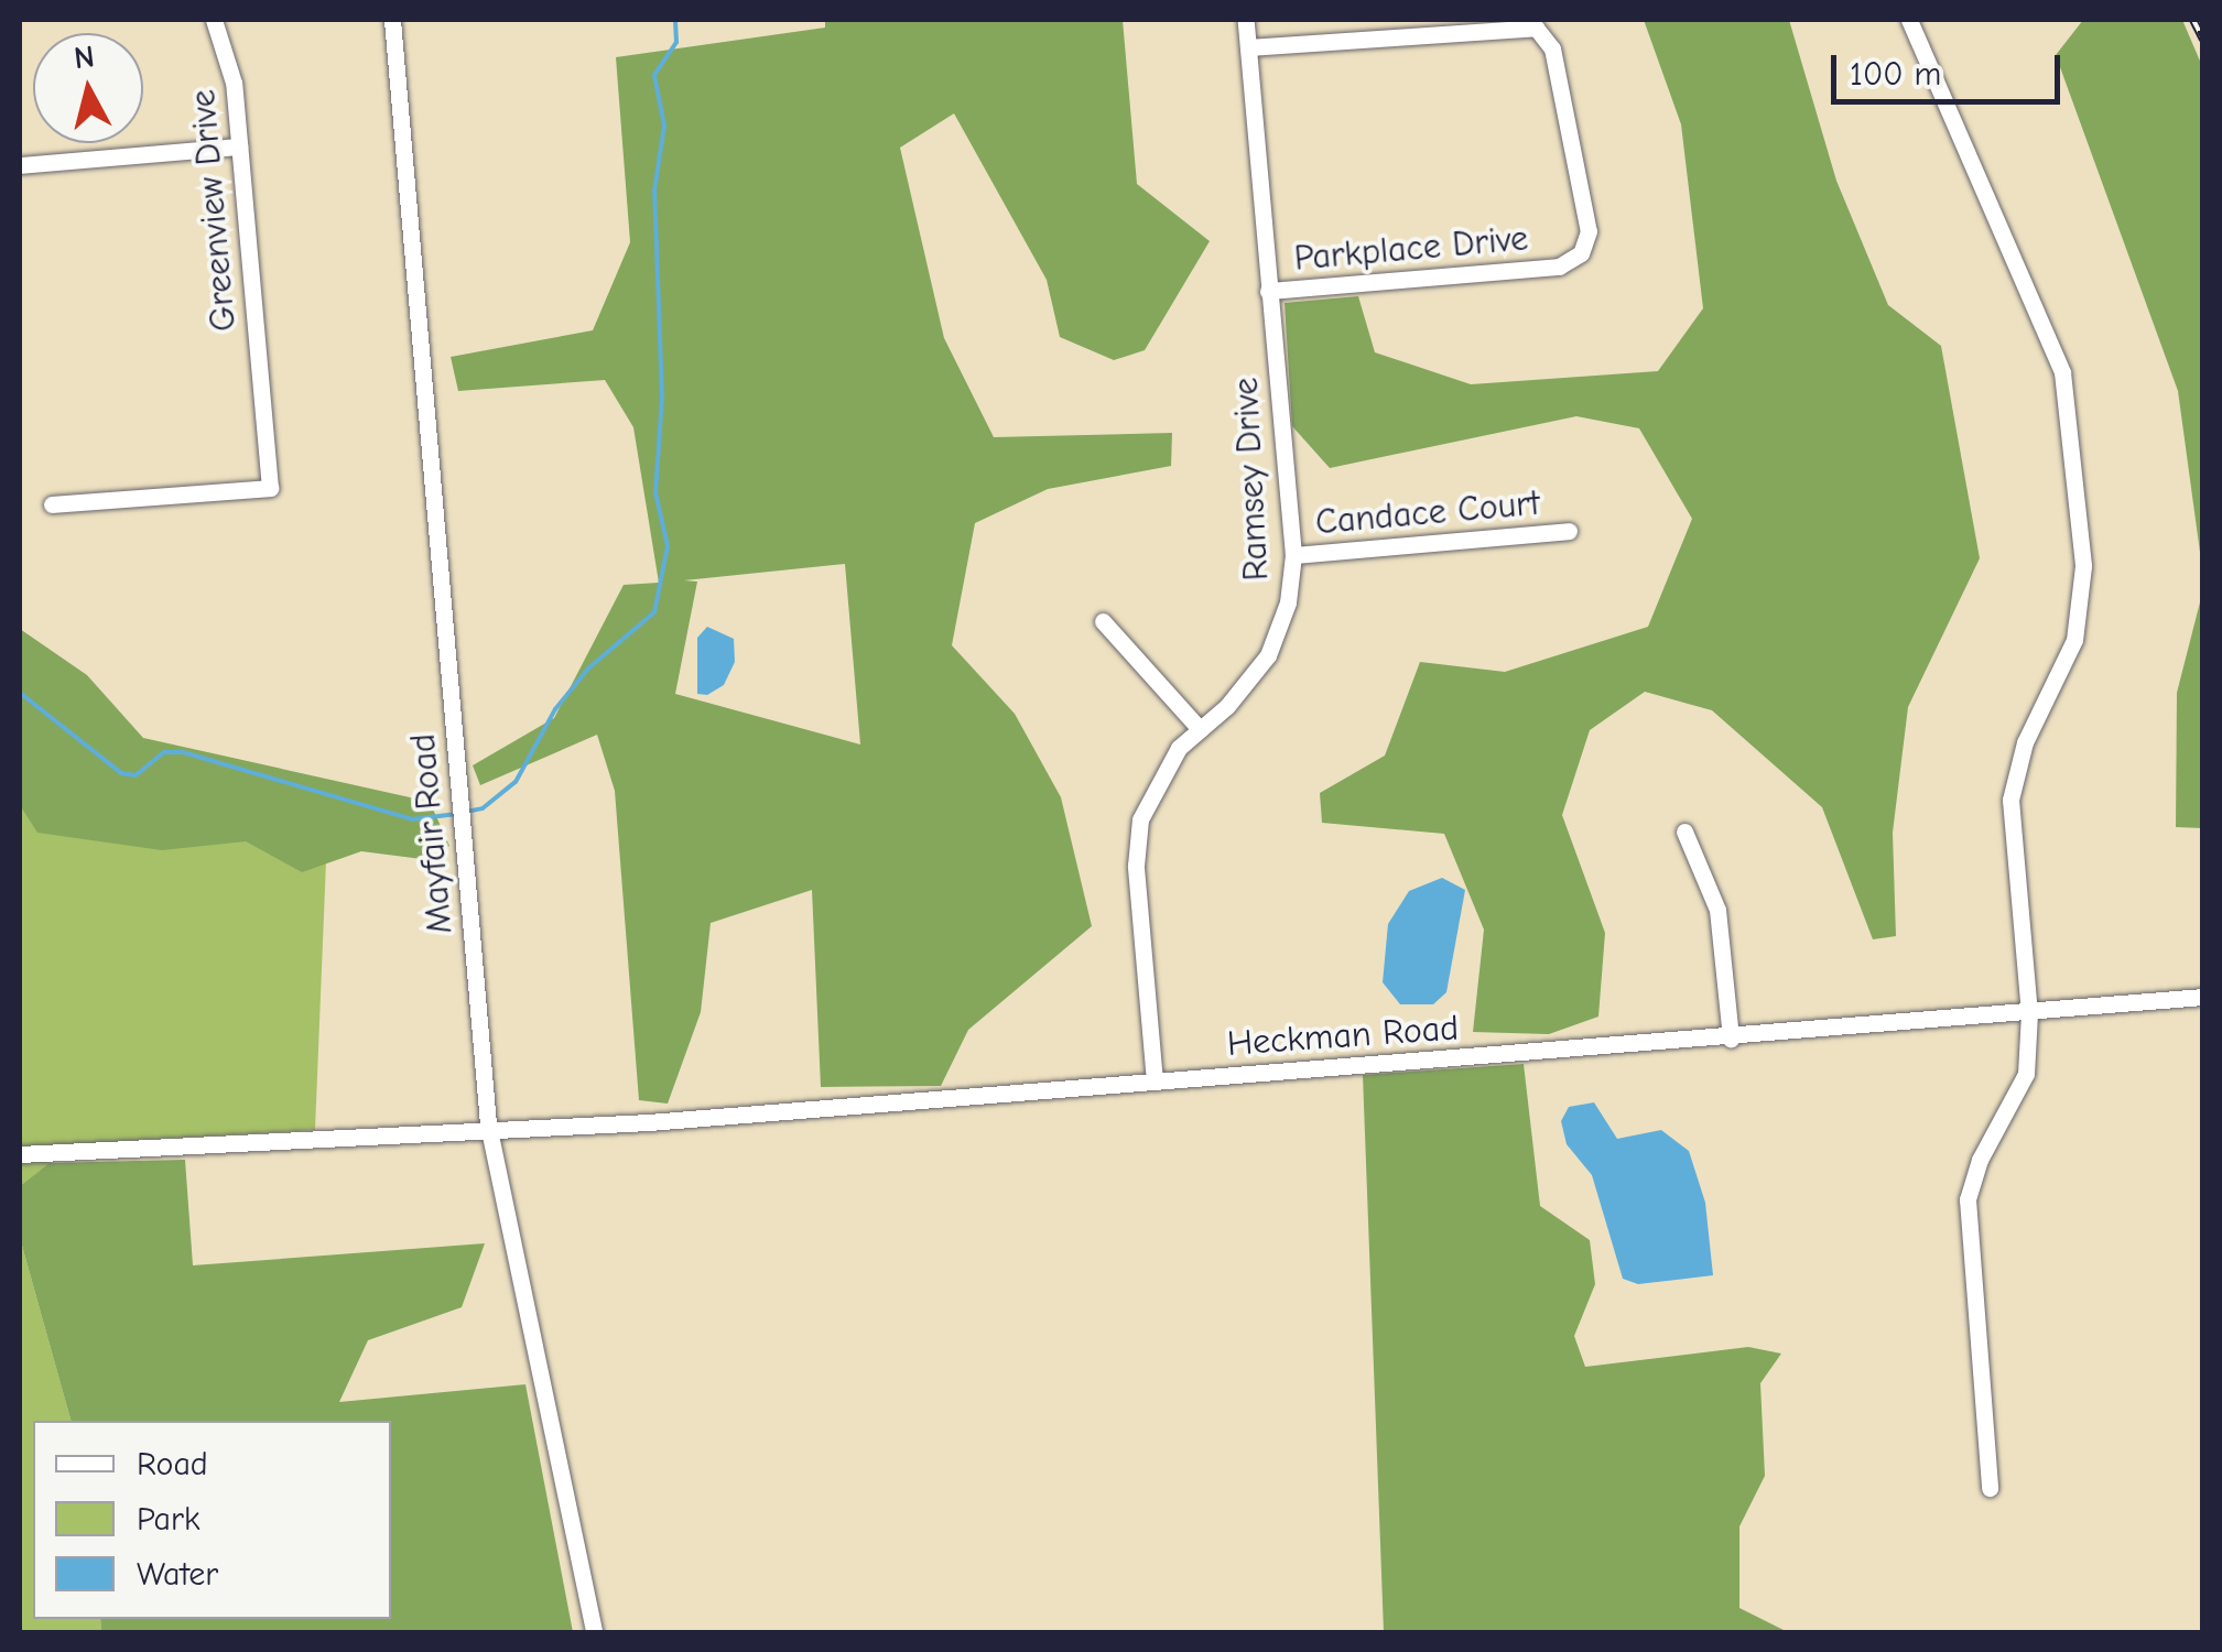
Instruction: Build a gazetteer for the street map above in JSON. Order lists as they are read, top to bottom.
{
  "streets": {
    "street": [
      "Greenview Drive",
      "Parkplace Drive",
      "Ramsey Drive",
      "Candace Court",
      "Mayfair Road",
      "Heckman Road"
    ]
  },
  "crossings": [
    ["Parkplace Drive", "Ramsey Drive"],
    ["Ramsey Drive", "Candace Court"],
    ["Ramsey Drive", "Heckman Road"],
    ["Mayfair Road", "Heckman Road"]
  ],
  "legend": ["Road", "Park", "Water"],
  "scale_bar": "100 m",
  "north": "top"
}
